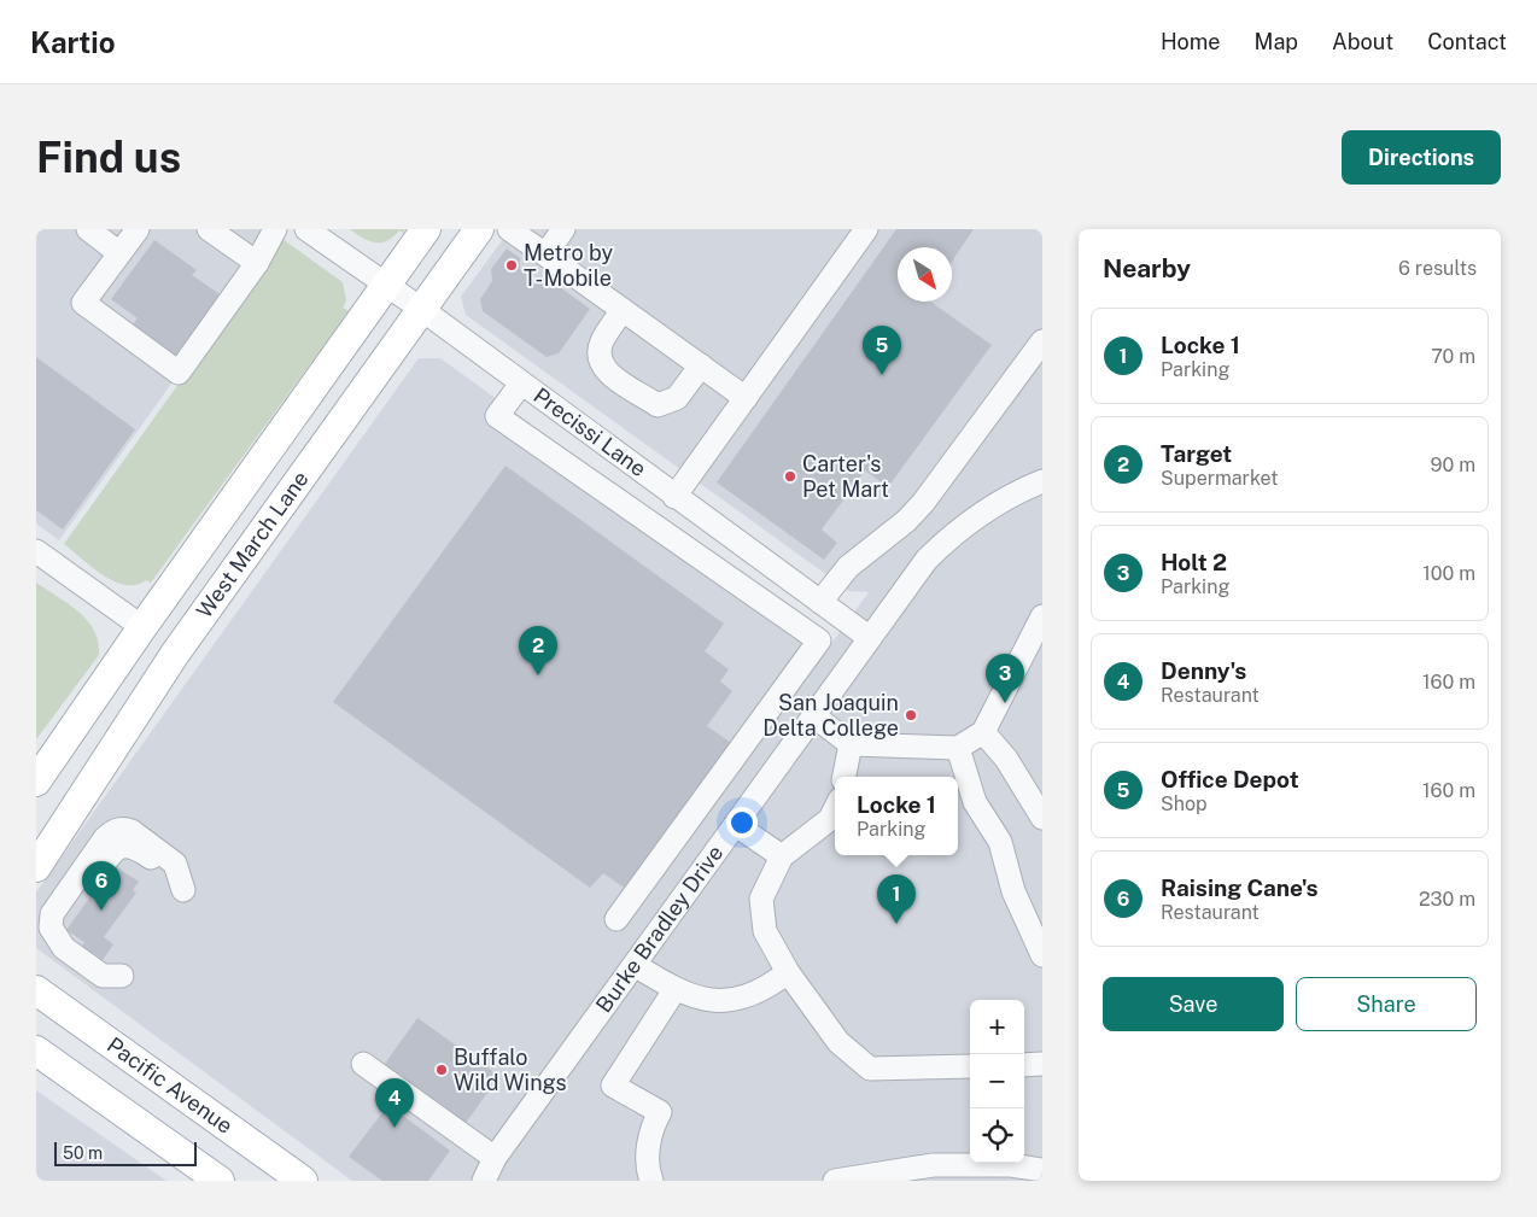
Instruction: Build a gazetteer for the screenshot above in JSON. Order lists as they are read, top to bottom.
{
  "streets": {
    "main road": ["West March Lane", "Pacific Avenue"],
    "street": ["Precissi Lane", "Burke Bradley Drive"]
  },
  "crossings": [
    ["Precissi Lane", "West March Lane"],
    ["Precissi Lane", "Burke Bradley Drive"]
  ],
  "places": [
    "Metro by T-Mobile",
    "Carter's Pet Mart",
    "San Joaquin Delta College",
    "Buffalo Wild Wings"
  ],
  "scale_bar": "50 m",
  "north": "bottom right",
  "page": {
    "header": "Kartio",
    "nav": [
      "Home",
      "Map",
      "About",
      "Contact"
    ],
    "buttons": [
      "Directions",
      ["Save", "Share"]
    ],
    "title": "Find us",
    "heading": ["Nearby", "6 results"],
    "list": [
      {
        "mark": "1",
        "name": "Locke 1",
        "note": "Parking",
        "value": "70 m"
      },
      {
        "mark": "2",
        "name": "Target",
        "note": "Supermarket",
        "value": "90 m"
      },
      {
        "mark": "3",
        "name": "Holt 2",
        "note": "Parking",
        "value": "100 m"
      },
      {
        "mark": "4",
        "name": "Denny's",
        "note": "Restaurant",
        "value": "160 m"
      },
      {
        "mark": "5",
        "name": "Office Depot",
        "note": "Shop",
        "value": "160 m"
      },
      {
        "mark": "6",
        "name": "Raising Cane's",
        "note": "Restaurant",
        "value": "230 m"
      }
    ],
    "pins": [
      "5",
      "2",
      "3",
      "6",
      "1",
      "4"
    ],
    "popup": ["Locke 1", "Parking"],
    "map_buttons": ["+", "−"],
    "scale": "50 m"
  }
}
